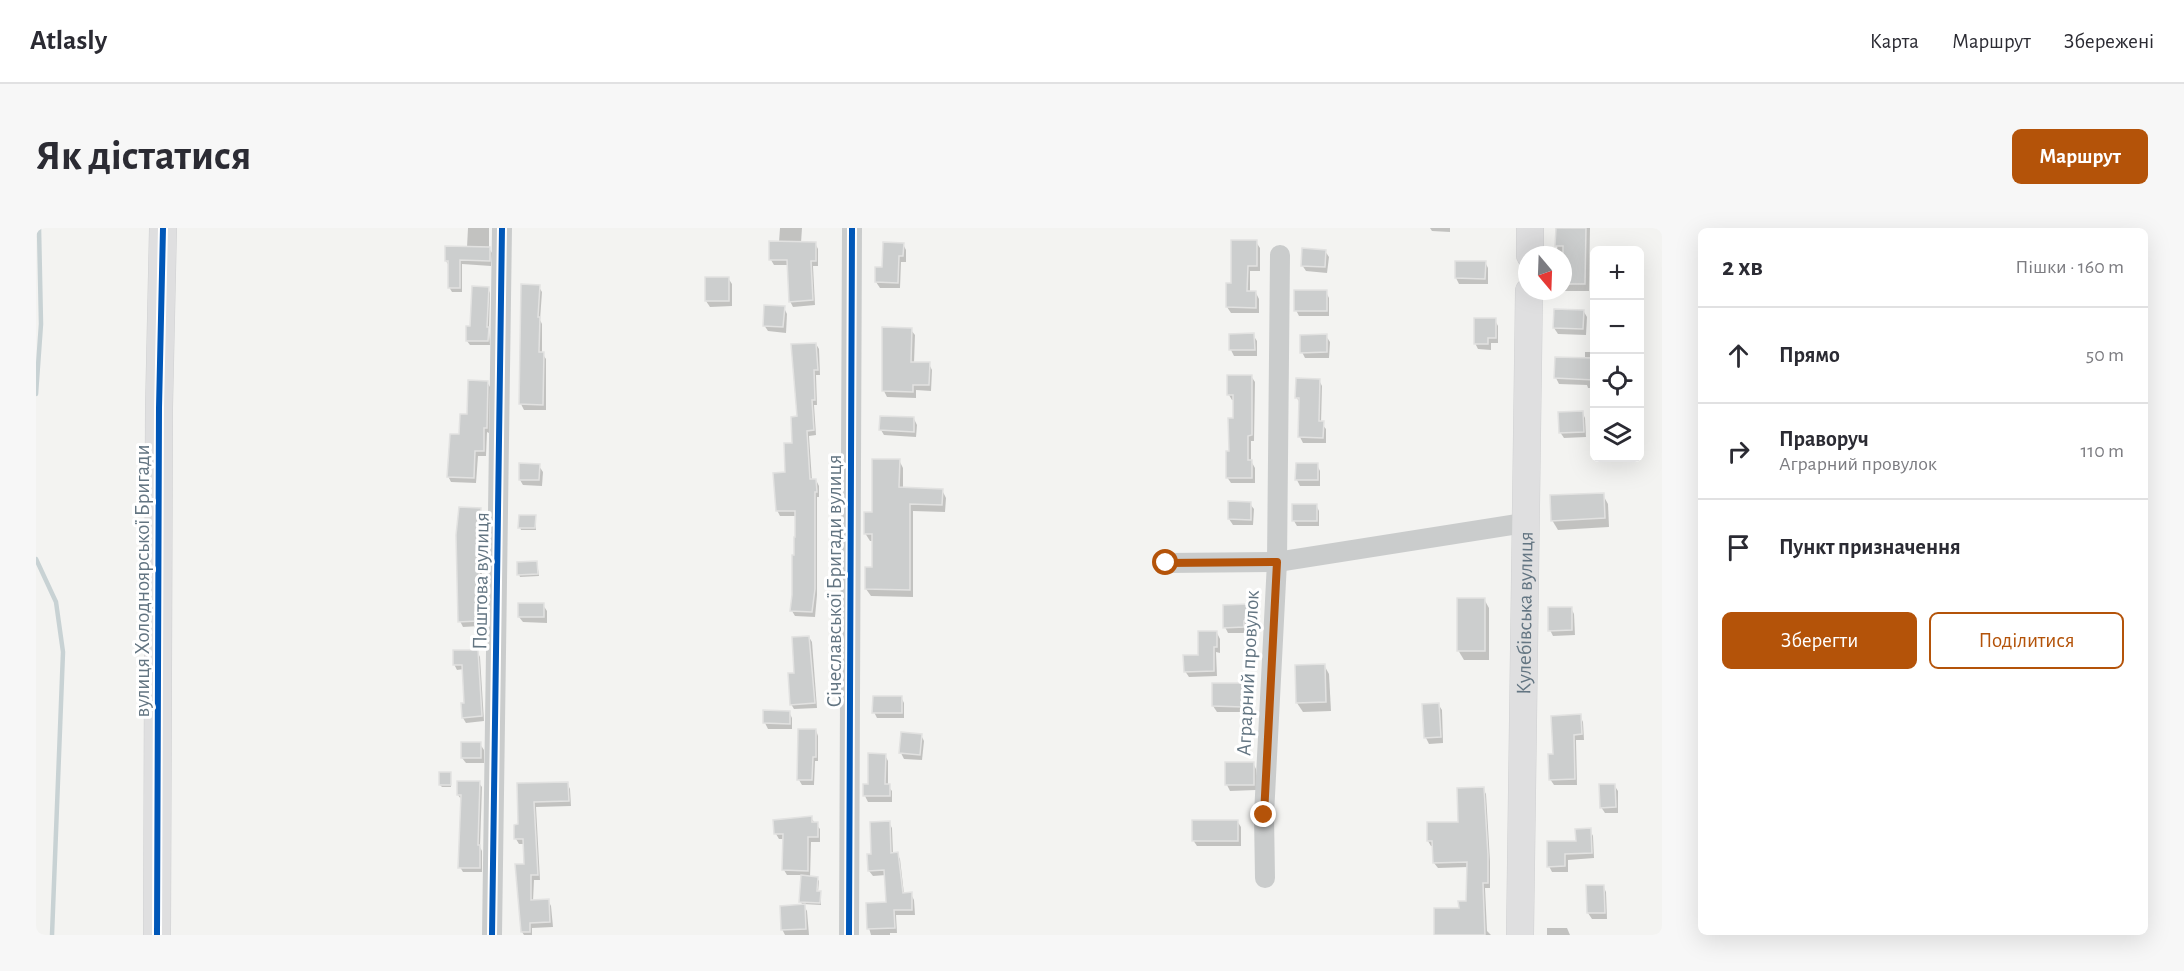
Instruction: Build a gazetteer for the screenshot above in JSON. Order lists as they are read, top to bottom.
{
  "streets": {
    "street": [
      "вулиця Холодноярської Бригади",
      "Поштова вулиця",
      "Січеславської Бригади вулиця",
      "Кулебівська вулиця",
      "Аграрний провулок"
    ]
  },
  "north": "bottom",
  "page": {
    "header": "Atlasly",
    "nav": ["Карта", "Маршрут", "Збережені"],
    "buttons": [
      "Маршрут",
      ["Зберегти", "Поділитися"]
    ],
    "title": "Як дістатися",
    "heading": ["2 хв", "Пішки · 160 m"],
    "map_buttons": ["+", "−"],
    "list": [
      ["Прямо", "50 m"],
      ["Праворуч", "Аграрний провулок", "110 m"],
      "Пункт призначення"
    ]
  }
}
